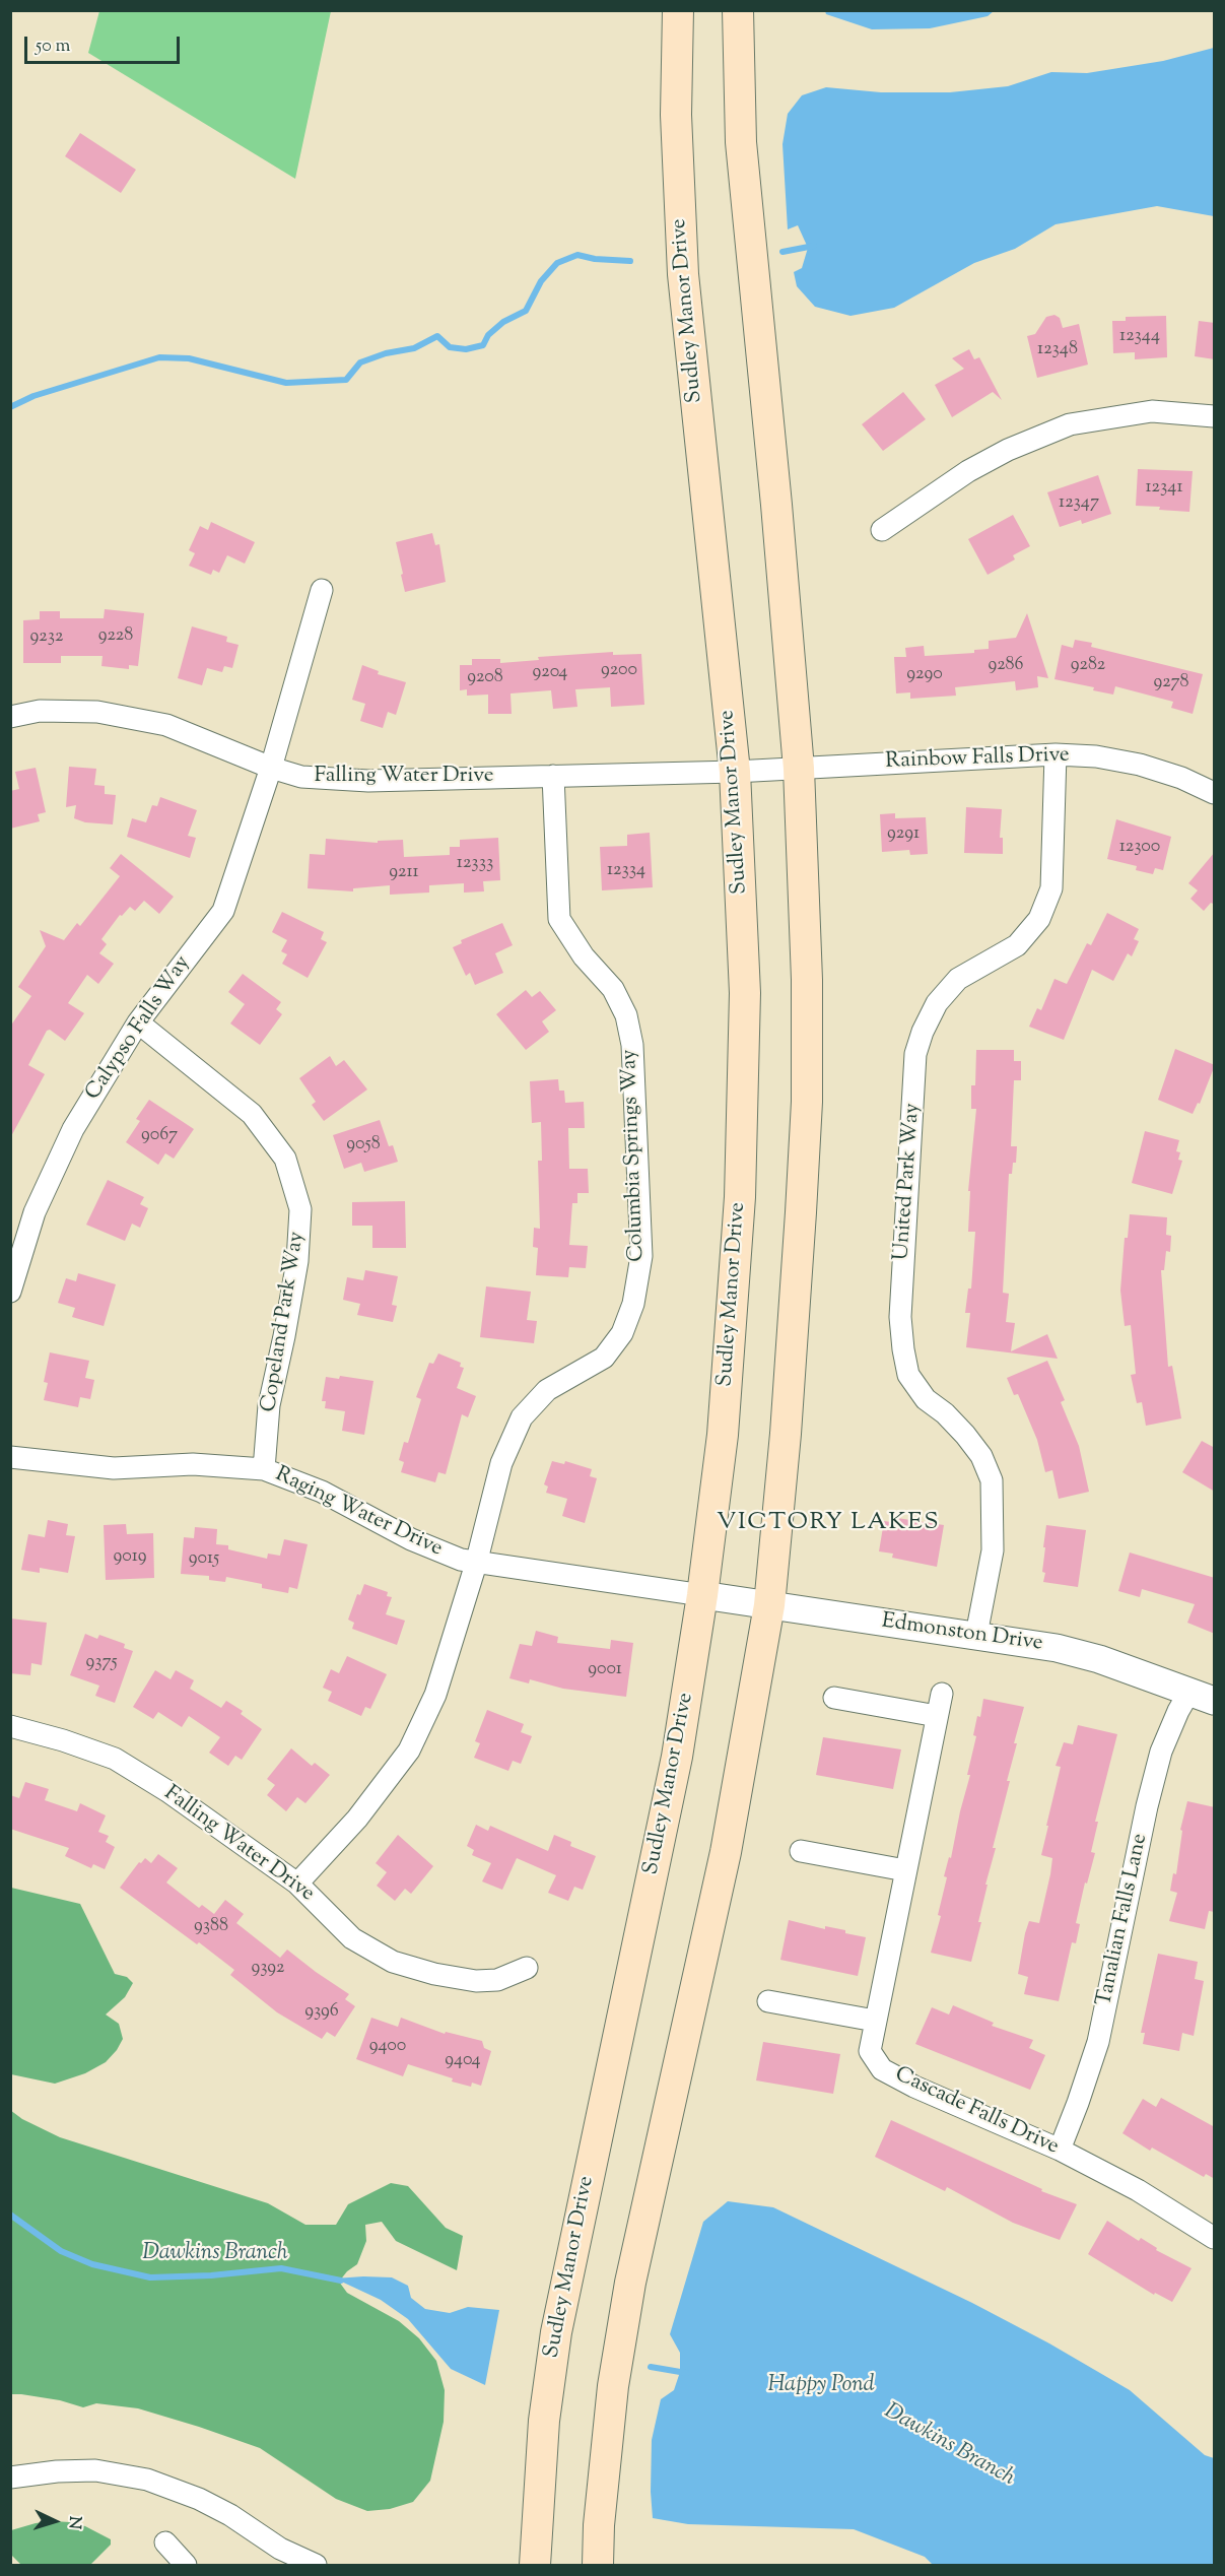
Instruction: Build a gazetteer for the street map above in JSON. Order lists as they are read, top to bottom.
{
  "streets": {
    "main road": ["Sudley Manor Drive"],
    "street": [
      "Rainbow Falls Drive",
      "Falling Water Drive",
      "Calypso Falls Way",
      "Columbia Springs Way",
      "United Park Way",
      "Copeland Park Way",
      "Raging Water Drive",
      "Edmonston Drive",
      "Tanalian Falls Lane",
      "Cascade Falls Drive"
    ]
  },
  "crossings": [
    ["Sudley Manor Drive", "Rainbow Falls Drive"],
    ["Sudley Manor Drive", "Falling Water Drive"],
    ["Sudley Manor Drive", "Raging Water Drive"],
    ["Sudley Manor Drive", "Edmonston Drive"],
    ["Rainbow Falls Drive", "Falling Water Drive"],
    ["Rainbow Falls Drive", "United Park Way"],
    ["Falling Water Drive", "Calypso Falls Way"],
    ["Falling Water Drive", "Columbia Springs Way"],
    ["Calypso Falls Way", "Copeland Park Way"],
    ["Columbia Springs Way", "Raging Water Drive"],
    ["United Park Way", "Edmonston Drive"],
    ["Copeland Park Way", "Raging Water Drive"],
    ["Raging Water Drive", "Edmonston Drive"],
    ["Edmonston Drive", "Tanalian Falls Lane"],
    ["Tanalian Falls Lane", "Cascade Falls Drive"]
  ],
  "districts": ["VICTORY LAKES"],
  "water": ["Dawkins Branch", "Happy Pond"],
  "house_numbers": [
    "12344",
    "12348",
    "12341",
    "12347",
    "9228",
    "9232",
    "9286",
    "9282",
    "9200",
    "9204",
    "9290",
    "9208",
    "9278",
    "9291",
    "12300",
    "12333",
    "12334",
    "9211",
    "9067",
    "9058",
    "9019",
    "9015",
    "9375",
    "9001",
    "9388",
    "9392",
    "9396",
    "9400",
    "9404"
  ],
  "scale_bar": "50 m",
  "north": "right"
}
